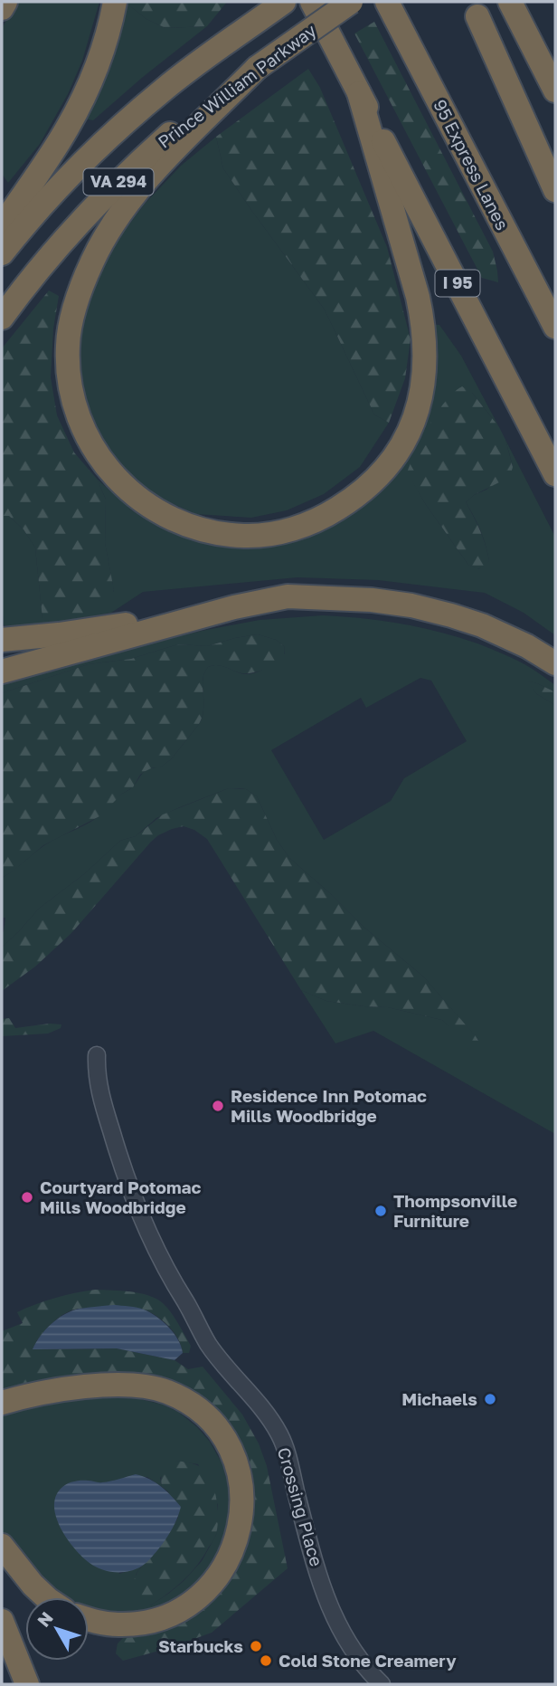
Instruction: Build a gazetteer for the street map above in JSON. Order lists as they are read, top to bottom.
{
  "streets": {
    "highway": [
      "Prince William Parkway",
      "95 Express Lanes",
      "VA 294",
      "I 95"
    ],
    "street": ["Crossing Place"]
  },
  "places": [
    "Residence Inn Potomac Mills Woodbridge",
    "Courtyard Potomac Mills Woodbridge",
    "Thompsonville Furniture",
    "Michaels",
    "Starbucks",
    "Cold Stone Creamery"
  ],
  "north": "top left"
}
